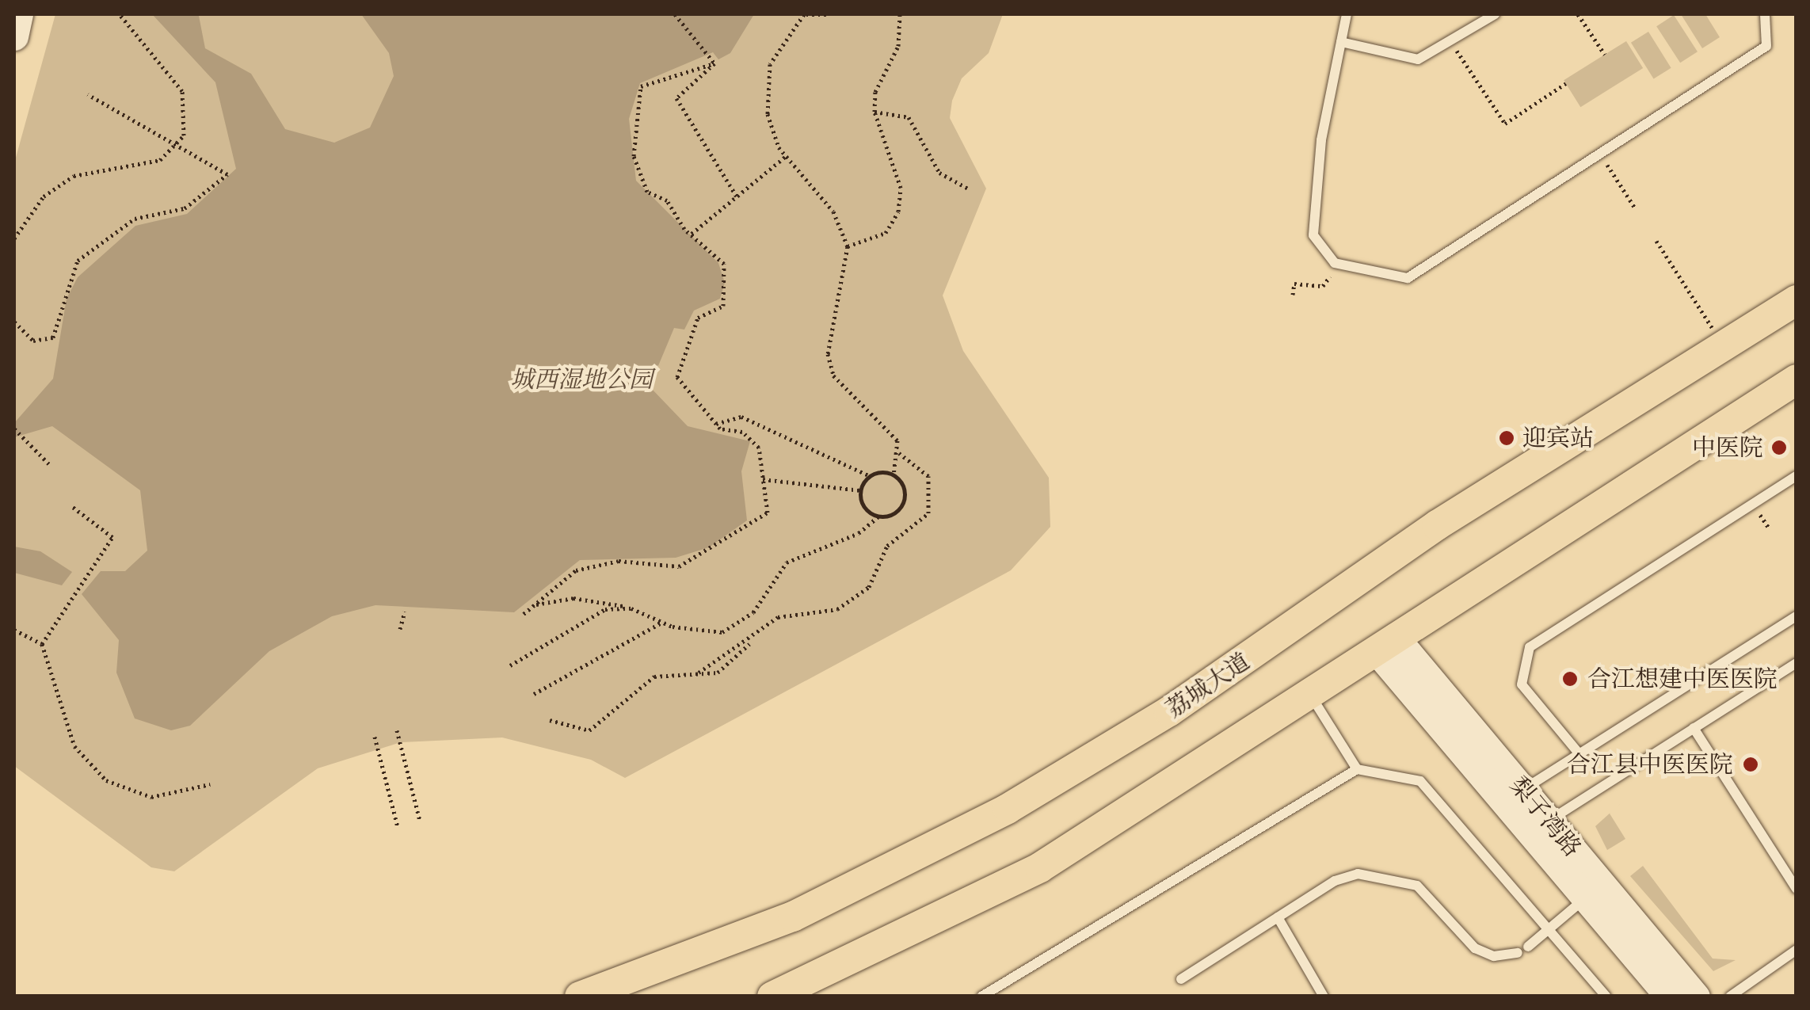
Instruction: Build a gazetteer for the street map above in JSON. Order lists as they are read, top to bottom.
{
  "streets": {
    "main road": ["荔城大道"],
    "street": ["梨子湾路"]
  },
  "parks": ["城西湿地公园"],
  "places": [
    "迎宾站",
    "中医院",
    "合江想建中医医院",
    "合江县中医医院"
  ]
}
